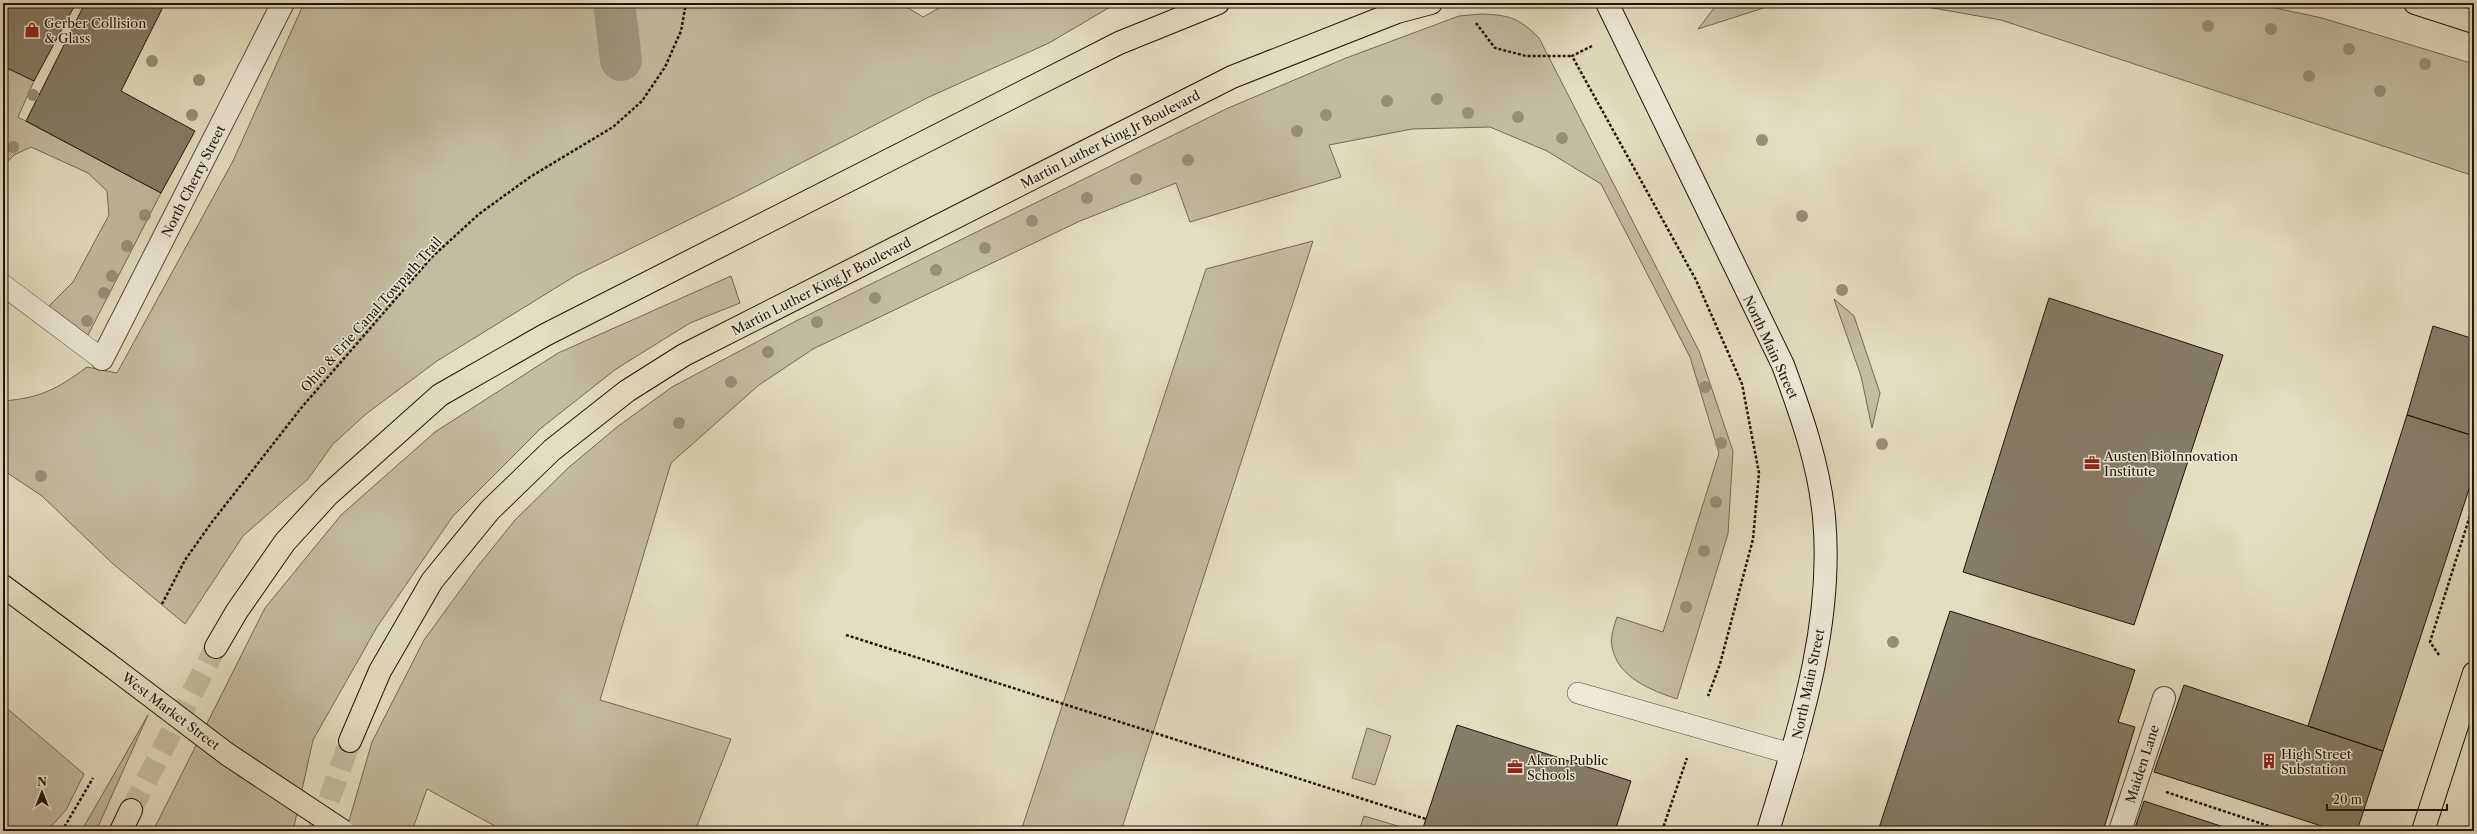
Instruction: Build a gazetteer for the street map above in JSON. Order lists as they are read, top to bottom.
{
  "streets": {
    "main road": [
      "Martin Luther King Jr Boulevard",
      "North Cherry Street",
      "North Main Street",
      "West Market Street",
      "Maiden Lane"
    ],
    "path": ["Ohio & Erie Canal Towpath Trail"]
  },
  "places": {
    "shop": ["Gerber Collision & Glass"],
    "office": ["Austen BioInnovation Institute", "Akron Public Schools"],
    "building": ["High Street Substation"]
  },
  "scale_bar": "20 m",
  "north": "top"
}
